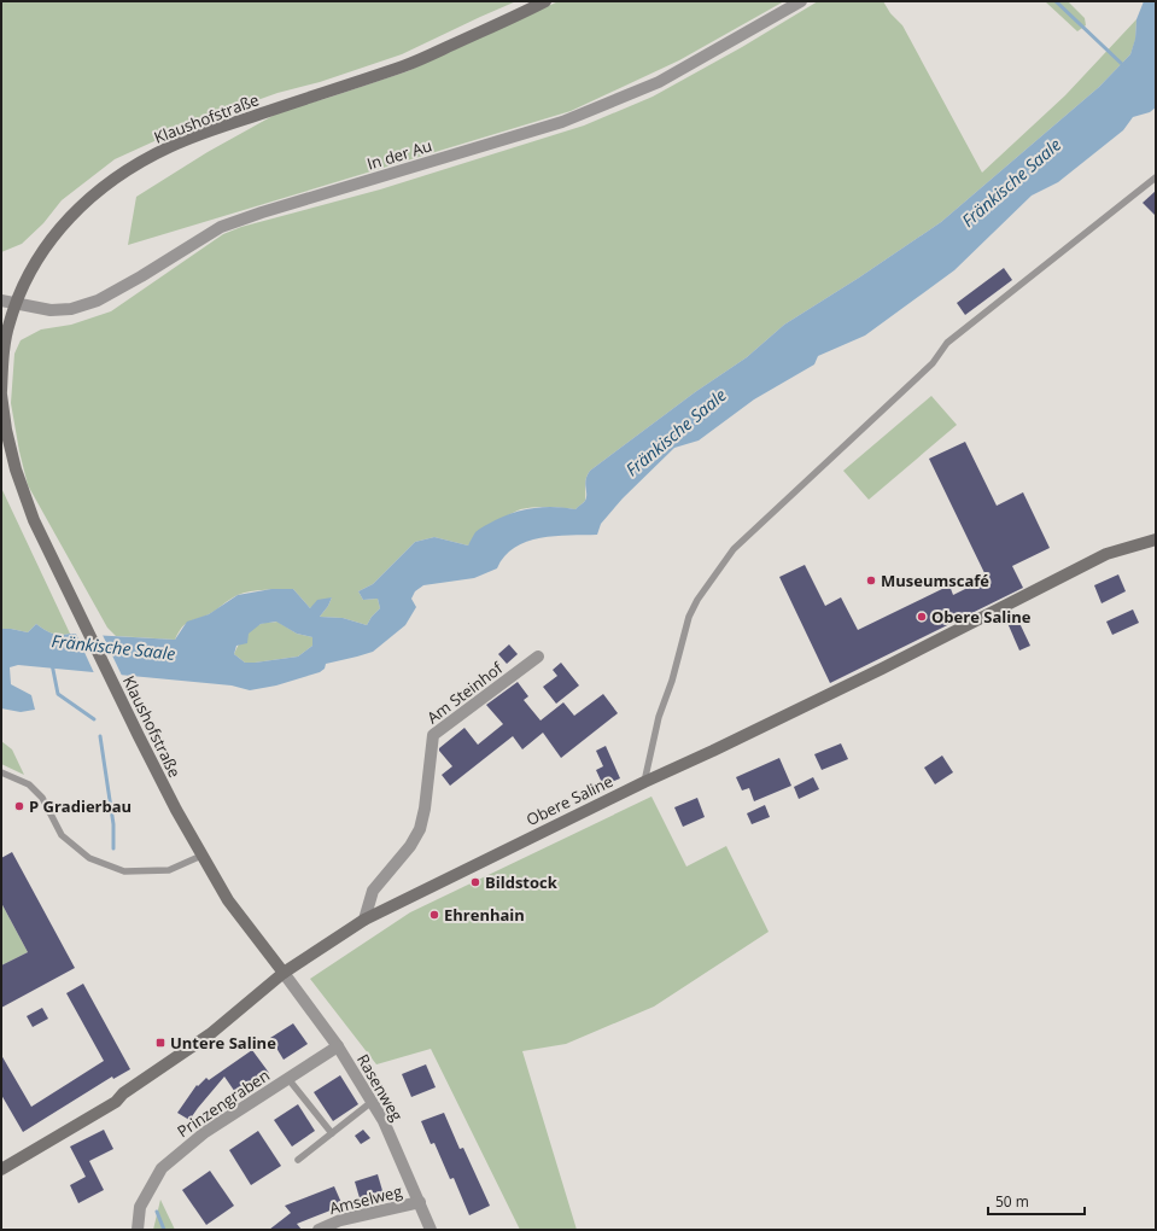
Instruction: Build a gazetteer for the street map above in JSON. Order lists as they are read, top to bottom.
{
  "streets": {
    "main road": ["Klaushofstraße", "Obere Saline"],
    "street": [
      "In der Au",
      "Am Steinhof",
      "Rasenweg",
      "Prinzengraben",
      "Amselweg"
    ]
  },
  "crossings": [
    ["Klaushofstraße", "In der Au"],
    ["Klaushofstraße", "Rasenweg"],
    ["Am Steinhof", "Obere Saline"],
    ["Rasenweg", "Prinzengraben"],
    ["Rasenweg", "Amselweg"]
  ],
  "water": ["Fränkische Saale"],
  "places": {
    "other": [
      "Museumscafé",
      "Obere Saline",
      "P Gradierbau",
      "Bildstock",
      "Ehrenhain"
    ],
    "transit": ["Untere Saline"]
  },
  "scale_bar": "50 m"
}
